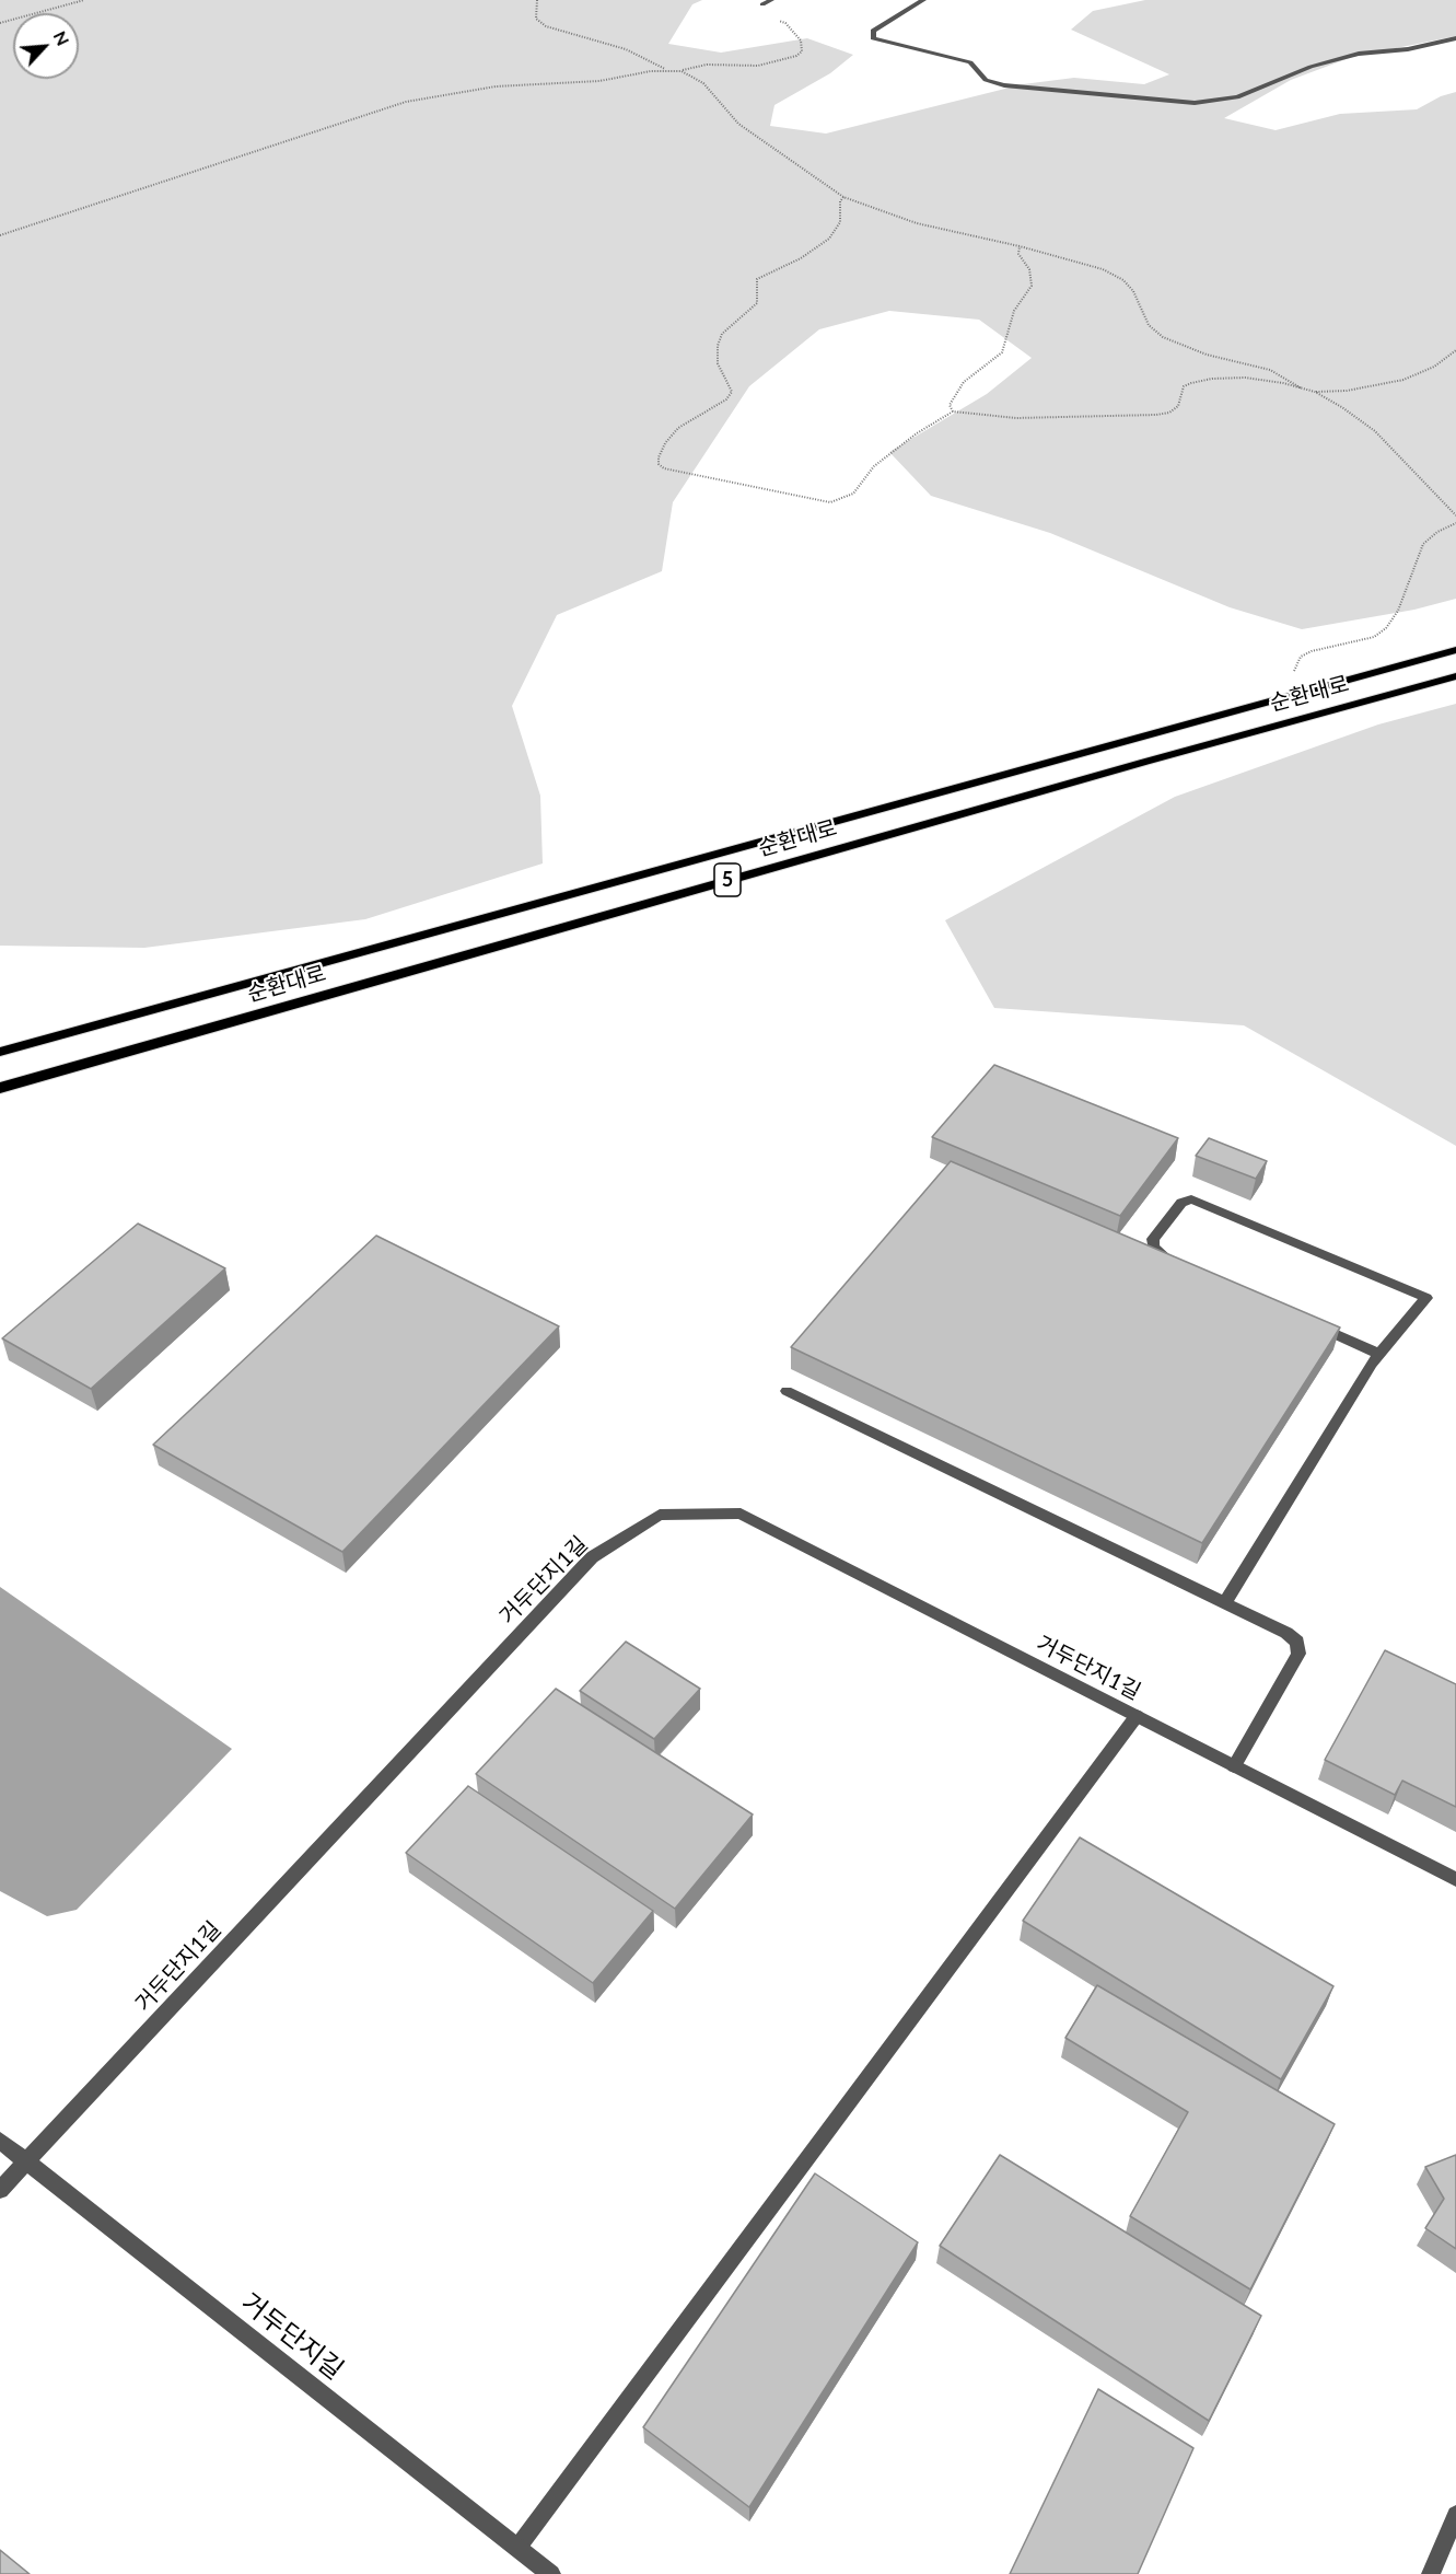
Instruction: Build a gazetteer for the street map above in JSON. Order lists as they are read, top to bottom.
{
  "streets": {
    "main road": ["순환대로", "5"],
    "street": ["거두단지1길", "거두단지길"]
  },
  "crossings": [
    ["거두단지1길", "거두단지길"]
  ],
  "north": "top right"
}
